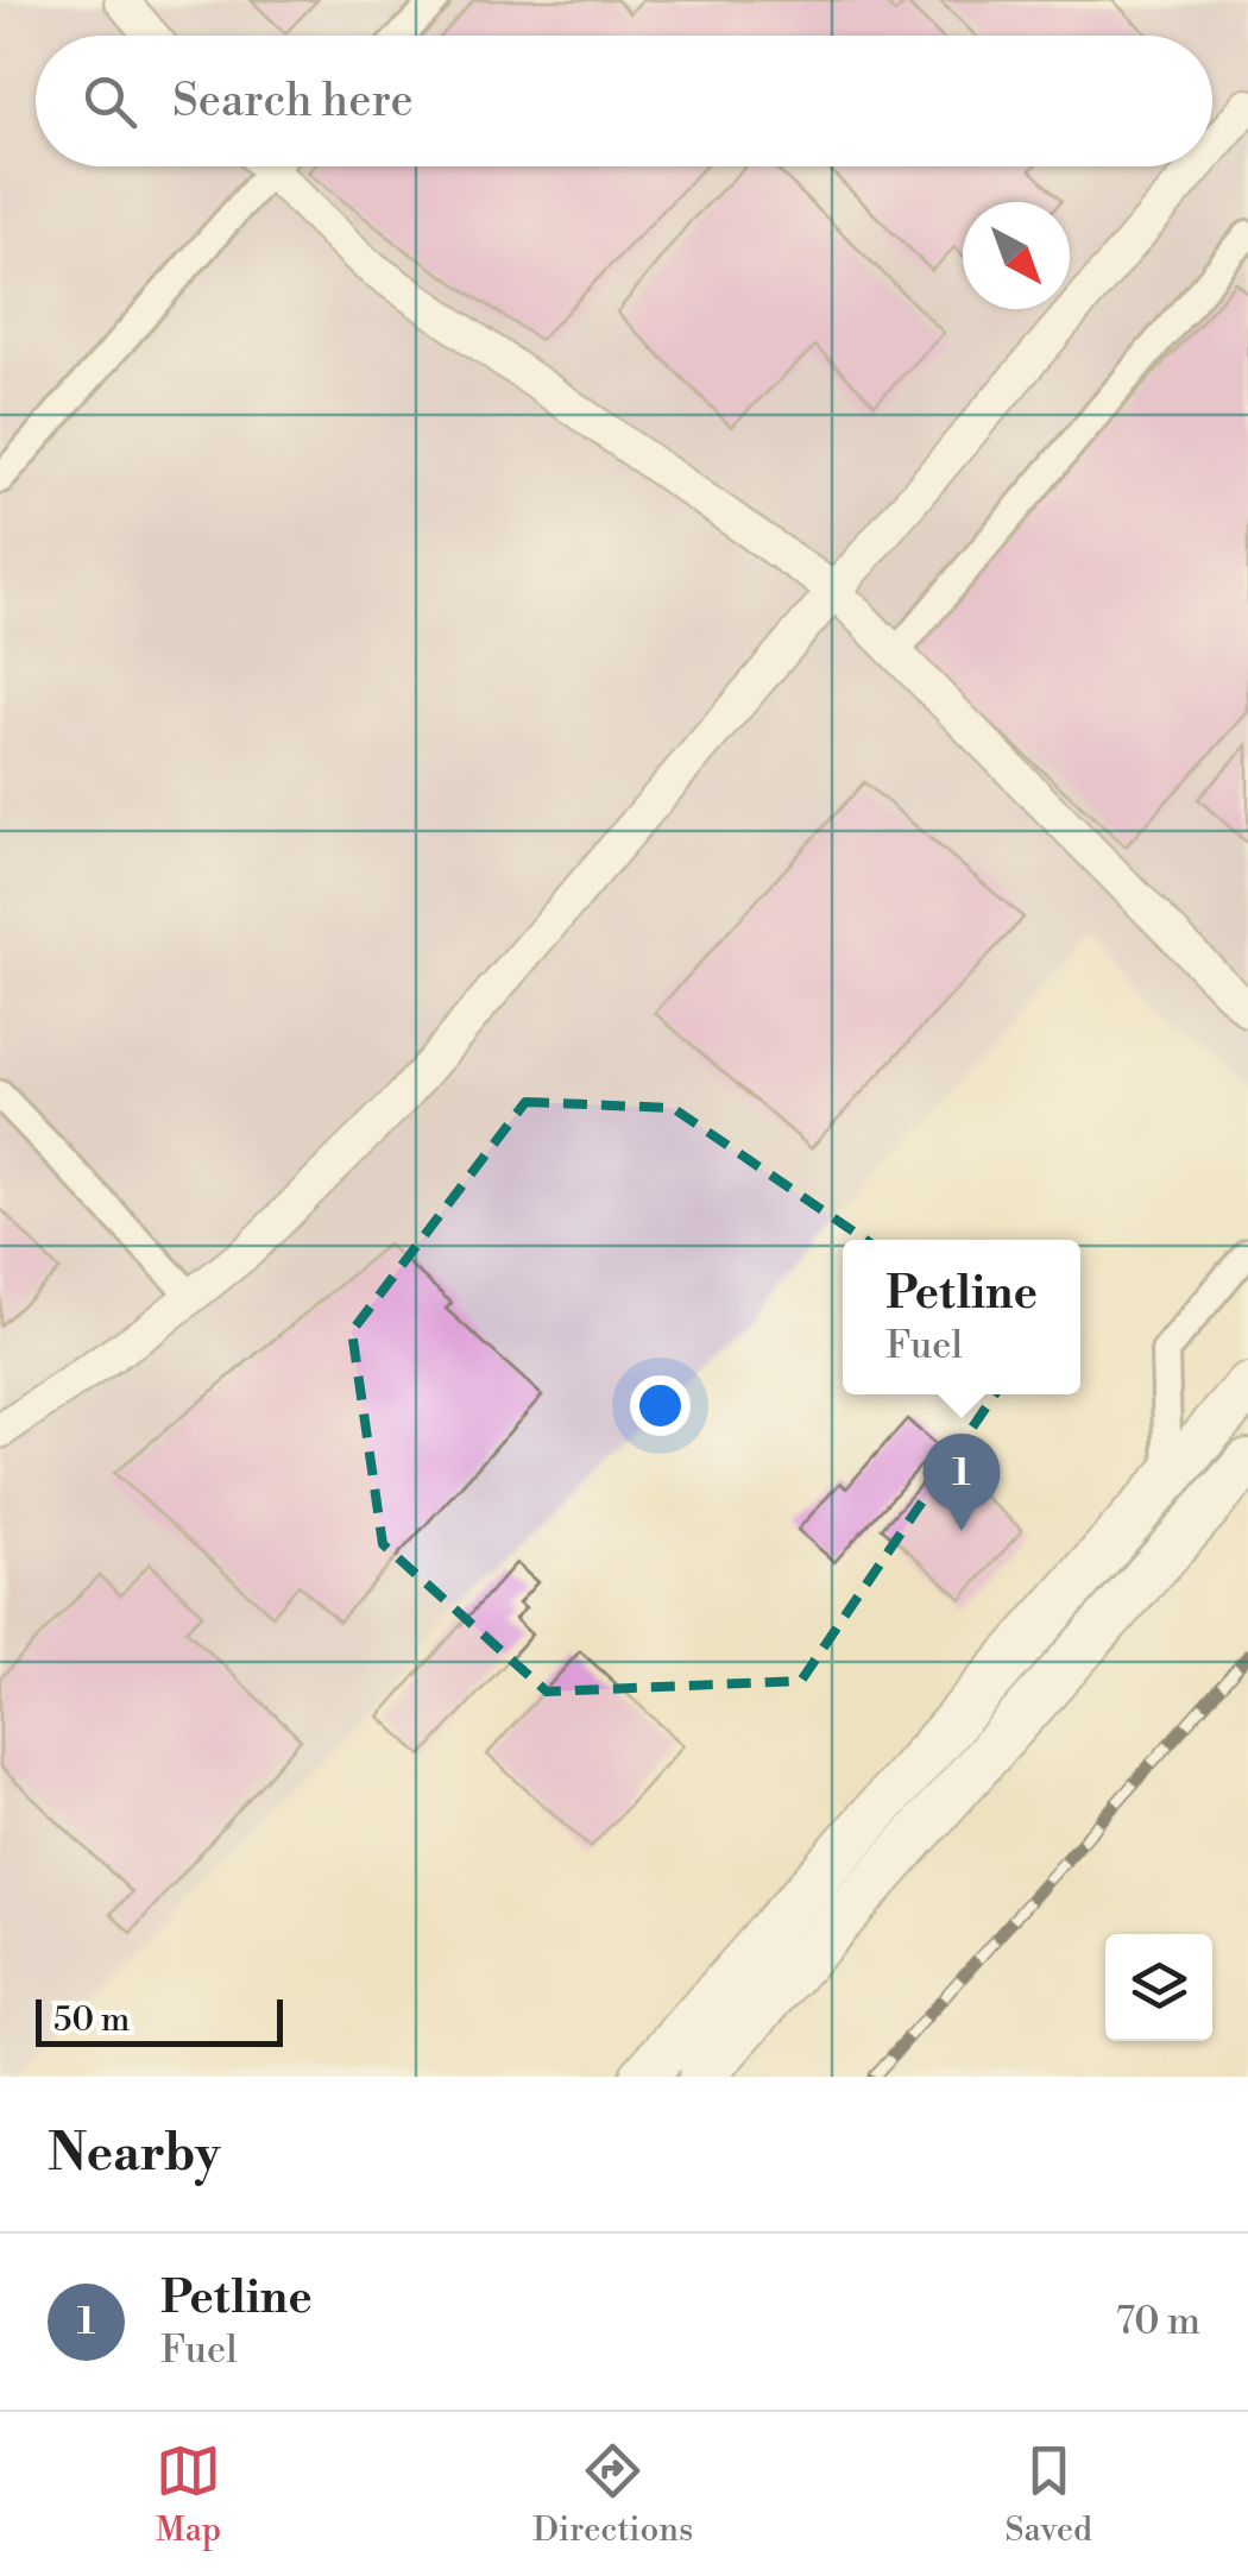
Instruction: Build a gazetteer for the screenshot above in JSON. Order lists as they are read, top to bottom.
{
  "scale_bar": "50 m",
  "north": "bottom right",
  "page": {
    "search": "Search here",
    "popup": ["Petline", "Fuel"],
    "pins": "1",
    "scale": "50 m",
    "heading": "Nearby",
    "list": [
      {
        "mark": "1",
        "name": "Petline",
        "note": "Fuel",
        "value": "70 m"
      }
    ],
    "nav": ["Map", "Directions", "Saved"]
  }
}
